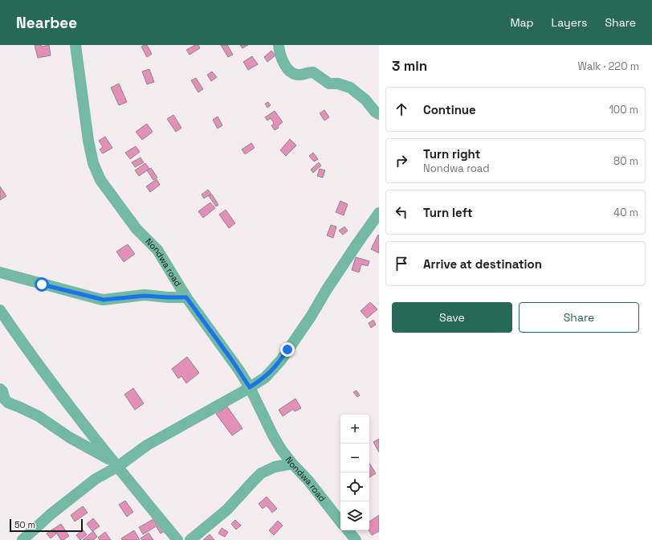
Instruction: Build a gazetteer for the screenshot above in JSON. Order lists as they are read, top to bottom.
{
  "streets": {
    "street": ["Nondwa road"]
  },
  "scale_bar": "50 m",
  "page": {
    "header": "Nearbee",
    "nav": ["Map", "Layers", "Share"],
    "heading": ["3 min", "Walk · 220 m"],
    "list": [
      ["Continue", "100 m"],
      ["Turn right", "Nondwa road", "80 m"],
      ["Turn left", "40 m"],
      "Arrive at destination"
    ],
    "buttons": ["Save", "Share"],
    "map_buttons": ["+", "−"],
    "scale": "50 m"
  }
}
